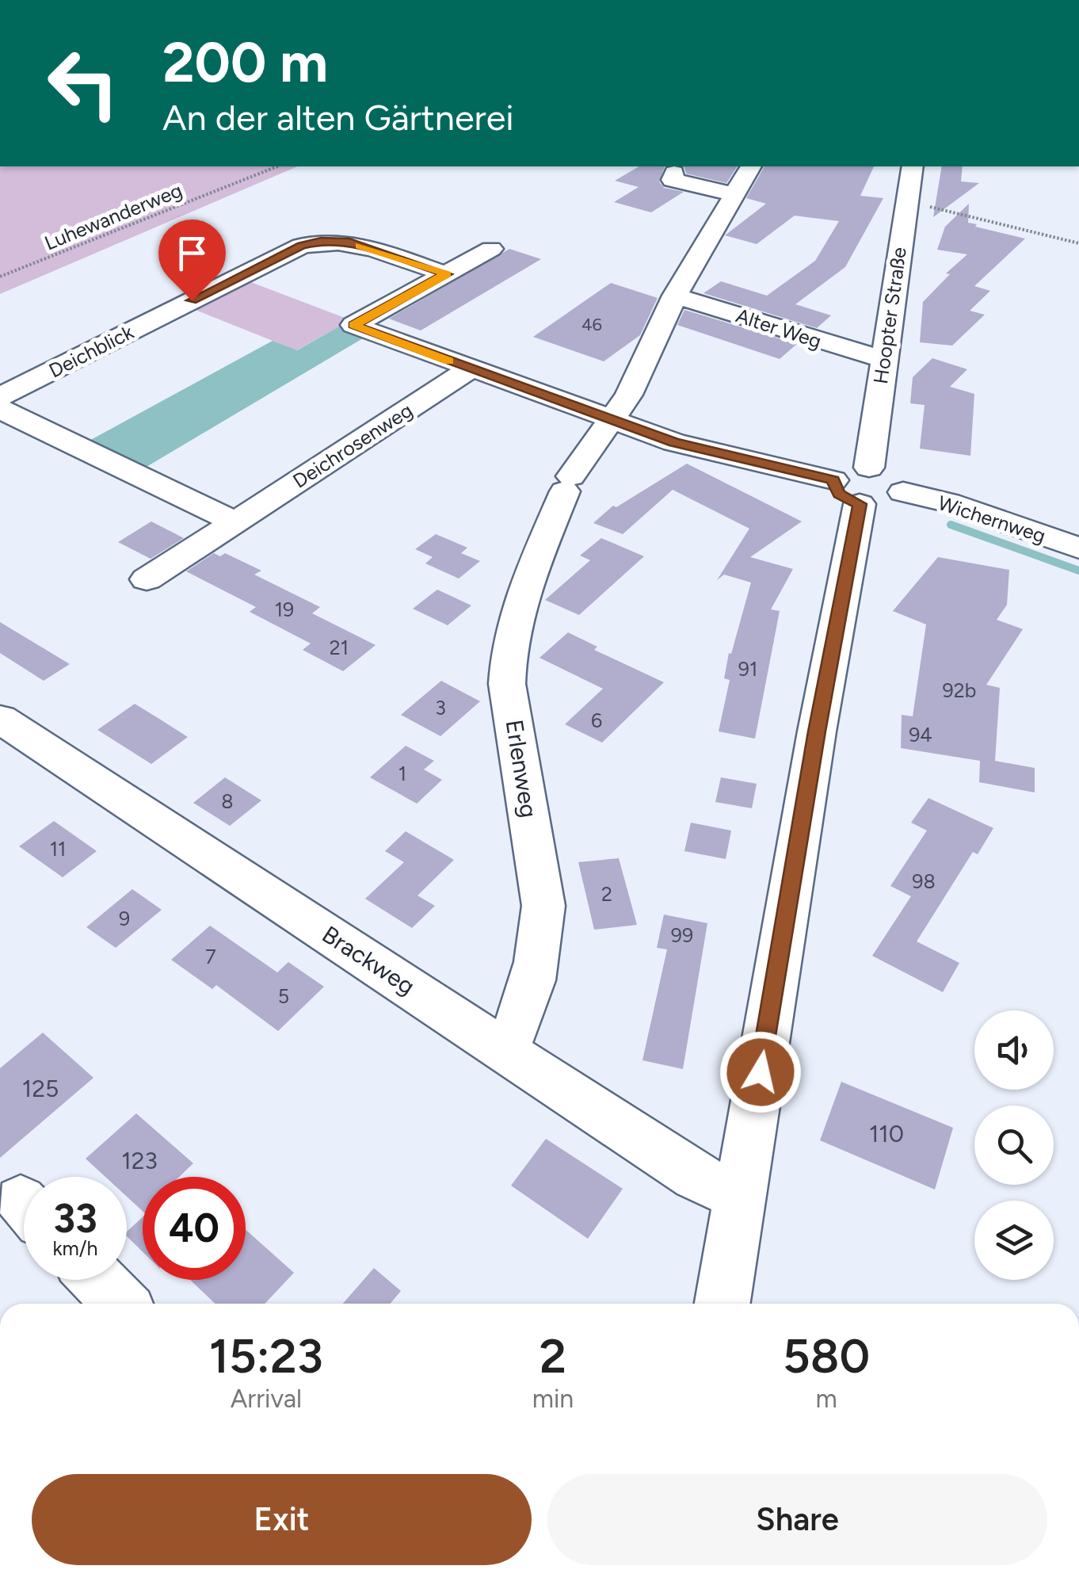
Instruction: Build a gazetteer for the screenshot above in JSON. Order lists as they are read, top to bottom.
{
  "streets": {
    "street": [
      "Hoopter Straße",
      "Alter Weg",
      "Deichblick",
      "Deichrosenweg",
      "Wichernweg",
      "Erlenweg",
      "Brackweg"
    ],
    "path": ["Luhewanderweg"]
  },
  "crossings": [
    ["Hoopter Straße", "Alter Weg"],
    ["Hoopter Straße", "Wichernweg"],
    ["Hoopter Straße", "Brackweg"],
    ["Erlenweg", "Brackweg"]
  ],
  "house_numbers": [
    "46",
    "19",
    "21",
    "91",
    "92b",
    "3",
    "6",
    "94",
    "1",
    "8",
    "11",
    "98",
    "2",
    "9",
    "99",
    "7",
    "5",
    "125",
    "110",
    "123"
  ],
  "page": {
    "turn": ["200 m", "An der alten Gärtnerei"],
    "speed": "33 km/h",
    "limit": "40",
    "eta": [
      "15:23",
      "Arrival",
      "2",
      "min",
      "580",
      "m"
    ],
    "buttons": ["Exit", "Share"]
  }
}
